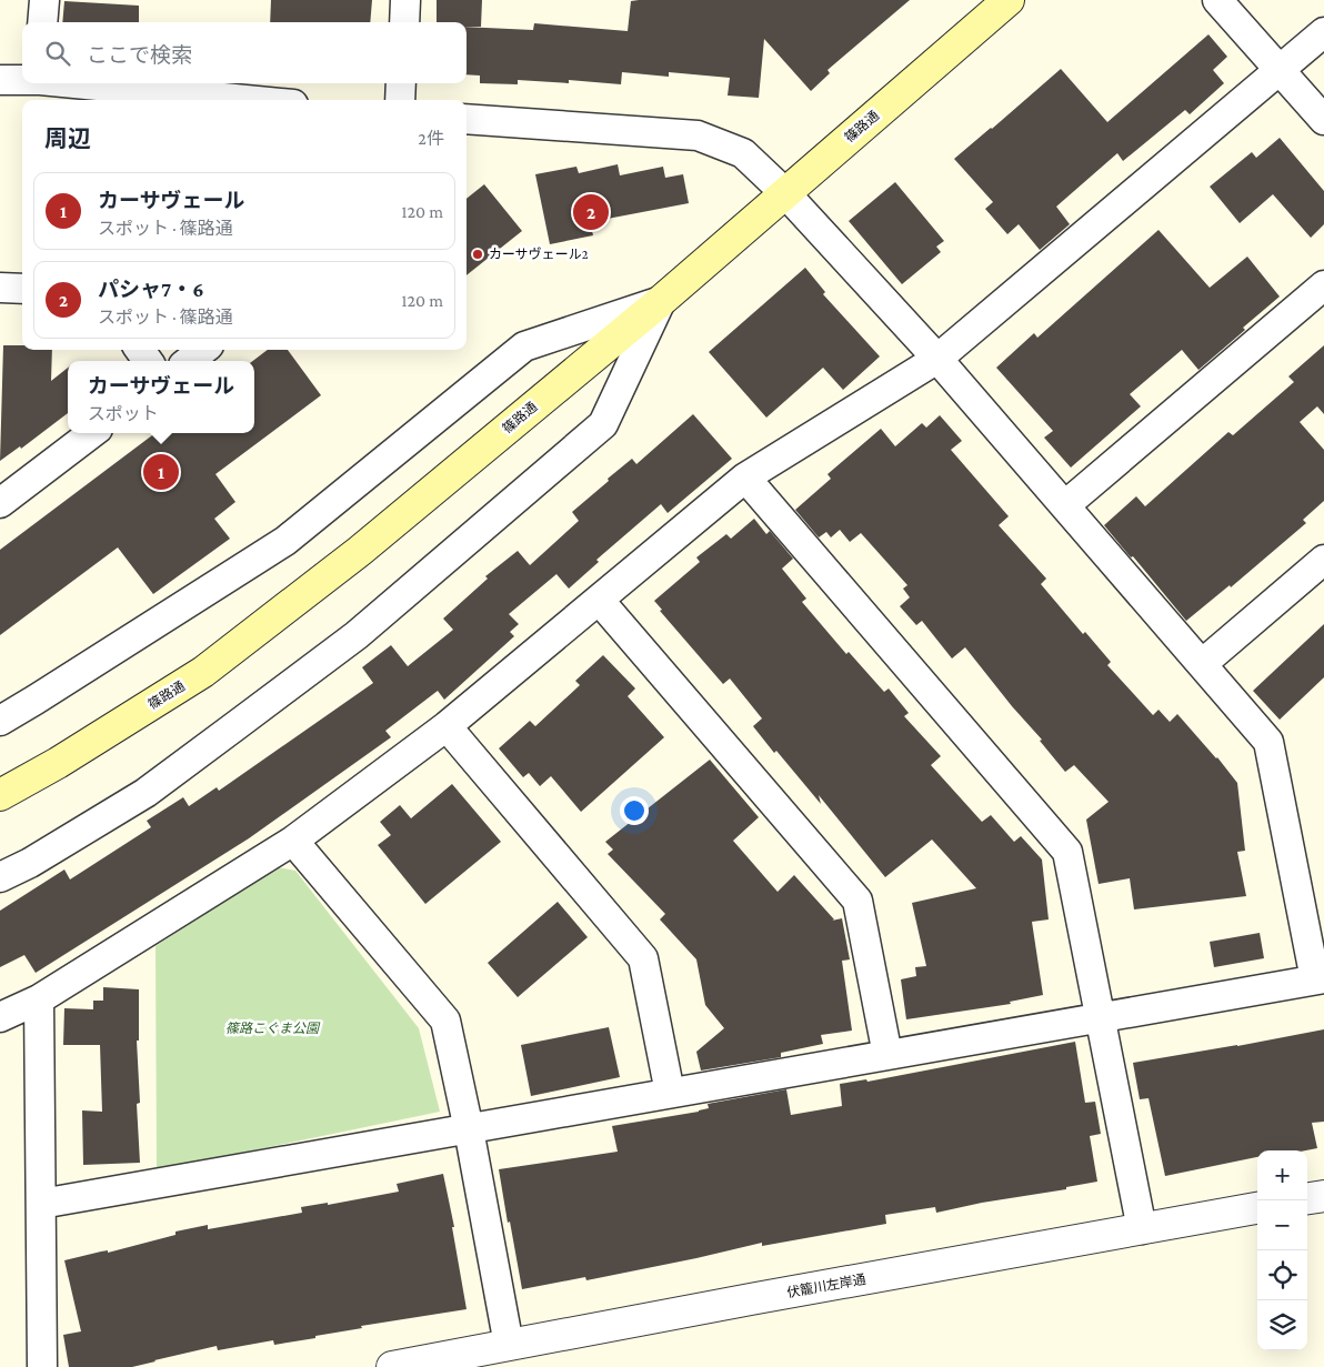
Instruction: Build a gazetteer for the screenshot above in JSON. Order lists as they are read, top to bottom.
{
  "streets": {
    "main road": ["篠路通"],
    "street": ["伏籠川左岸通"]
  },
  "parks": ["篠路こぐま公園"],
  "places": ["カーサヴェール2"],
  "page": {
    "search": "ここで検索",
    "heading": ["周辺", "2件"],
    "list": [
      {
        "mark": "1",
        "name": "カーサヴェール",
        "note": "スポット · 篠路通",
        "value": "120 m"
      },
      {
        "mark": "2",
        "name": "パシャ7・6",
        "note": "スポット · 篠路通",
        "value": "120 m"
      }
    ],
    "pins": ["2", "1"],
    "popup": ["カーサヴェール", "スポット"],
    "map_buttons": ["+", "−"]
  }
}
